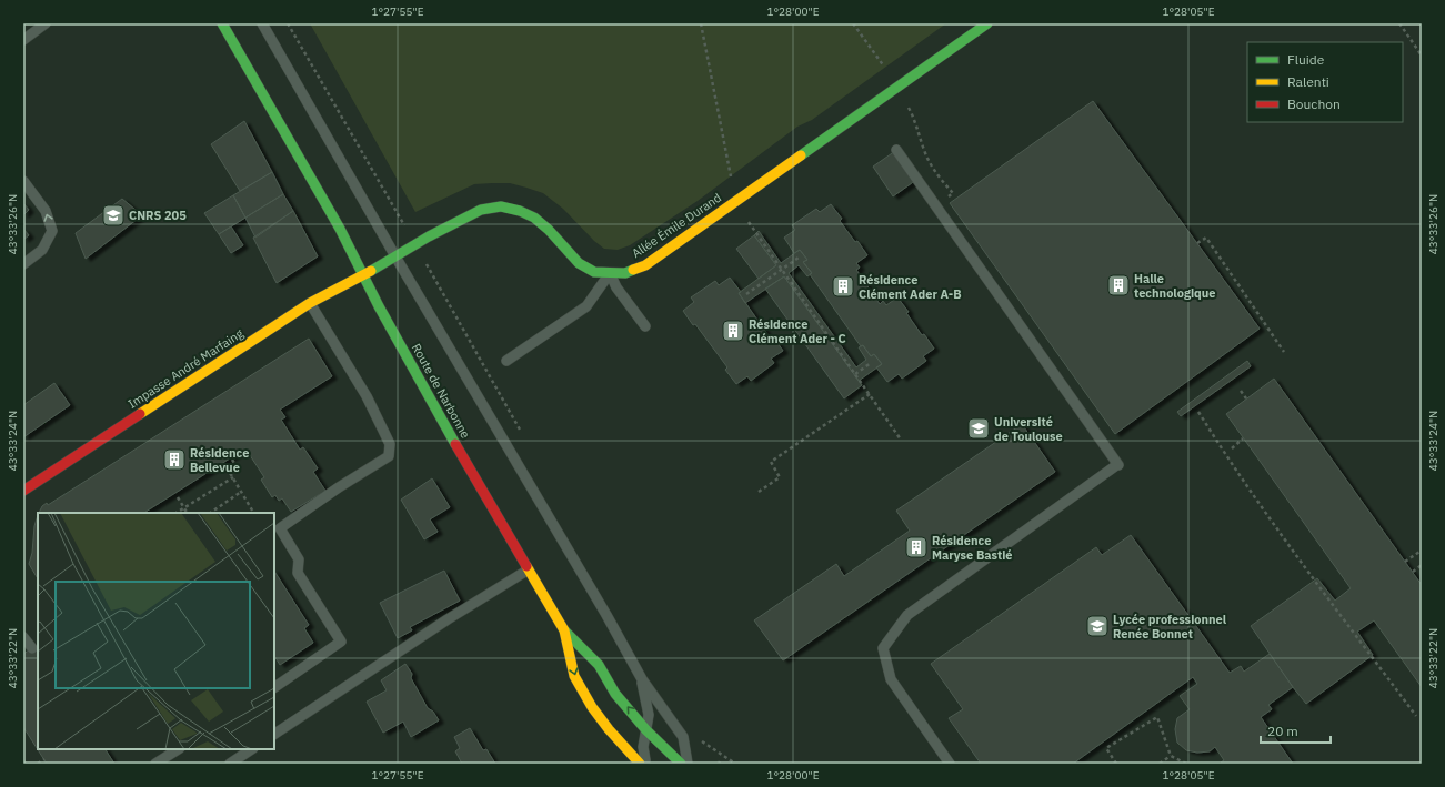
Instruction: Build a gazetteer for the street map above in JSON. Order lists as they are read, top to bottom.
{
  "streets": {
    "street": ["Allée Émile Durand", "Impasse André Marfaing", "Route de Narbonne"]
  },
  "crossings": [
    ["Allée Émile Durand", "Impasse André Marfaing"],
    ["Allée Émile Durand", "Route de Narbonne"],
    ["Impasse André Marfaing", "Route de Narbonne"]
  ],
  "places": {
    "school or university": ["CNRS 205", "Université de Toulouse", "Lycée professionnel Renée Bonnet"],
    "building": [
      "Halle technologique",
      "Résidence Clément Ader A-B",
      "Résidence Clément Ader - C",
      "Résidence Bellevue",
      "Résidence Maryse Bastié"
    ]
  },
  "legend": ["Fluide", "Ralenti", "Bouchon"],
  "scale_bar": "20 m",
  "coordinates": [
    "1°27'55\"E",
    "1°28'00\"E",
    "1°28'05\"E",
    "43°33'26\"N",
    "43°33'24\"N",
    "43°33'22\"N"
  ]
}
